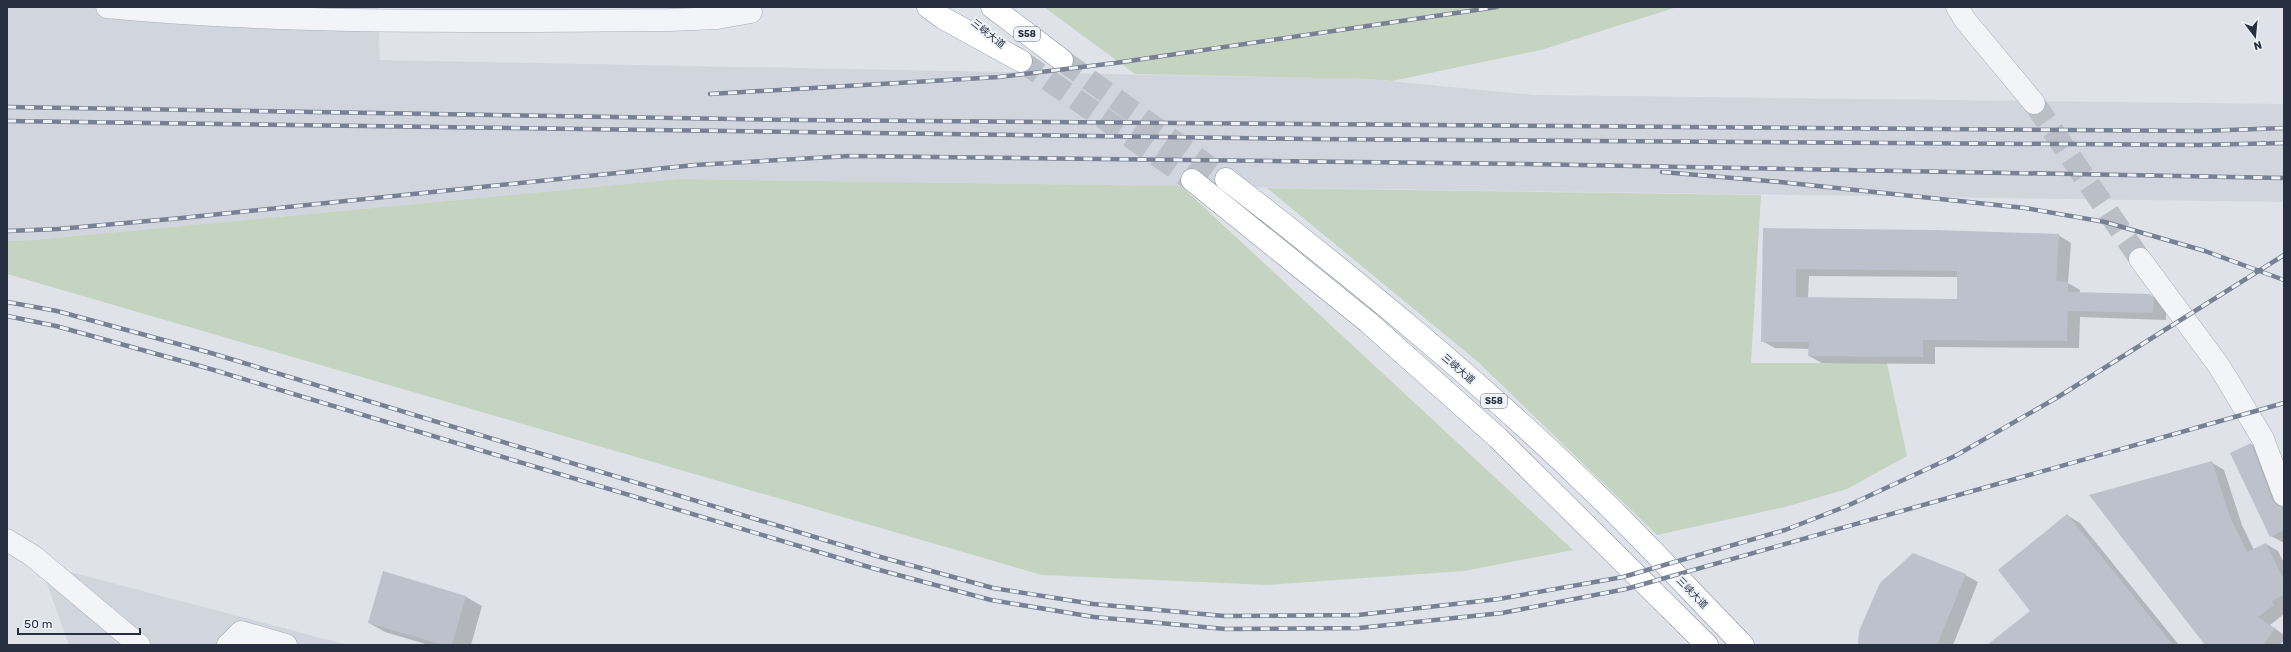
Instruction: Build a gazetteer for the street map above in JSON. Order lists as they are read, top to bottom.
{
  "streets": {
    "highway": ["三峡大道", "S58"]
  },
  "scale_bar": "50 m",
  "north": "bottom"
}
